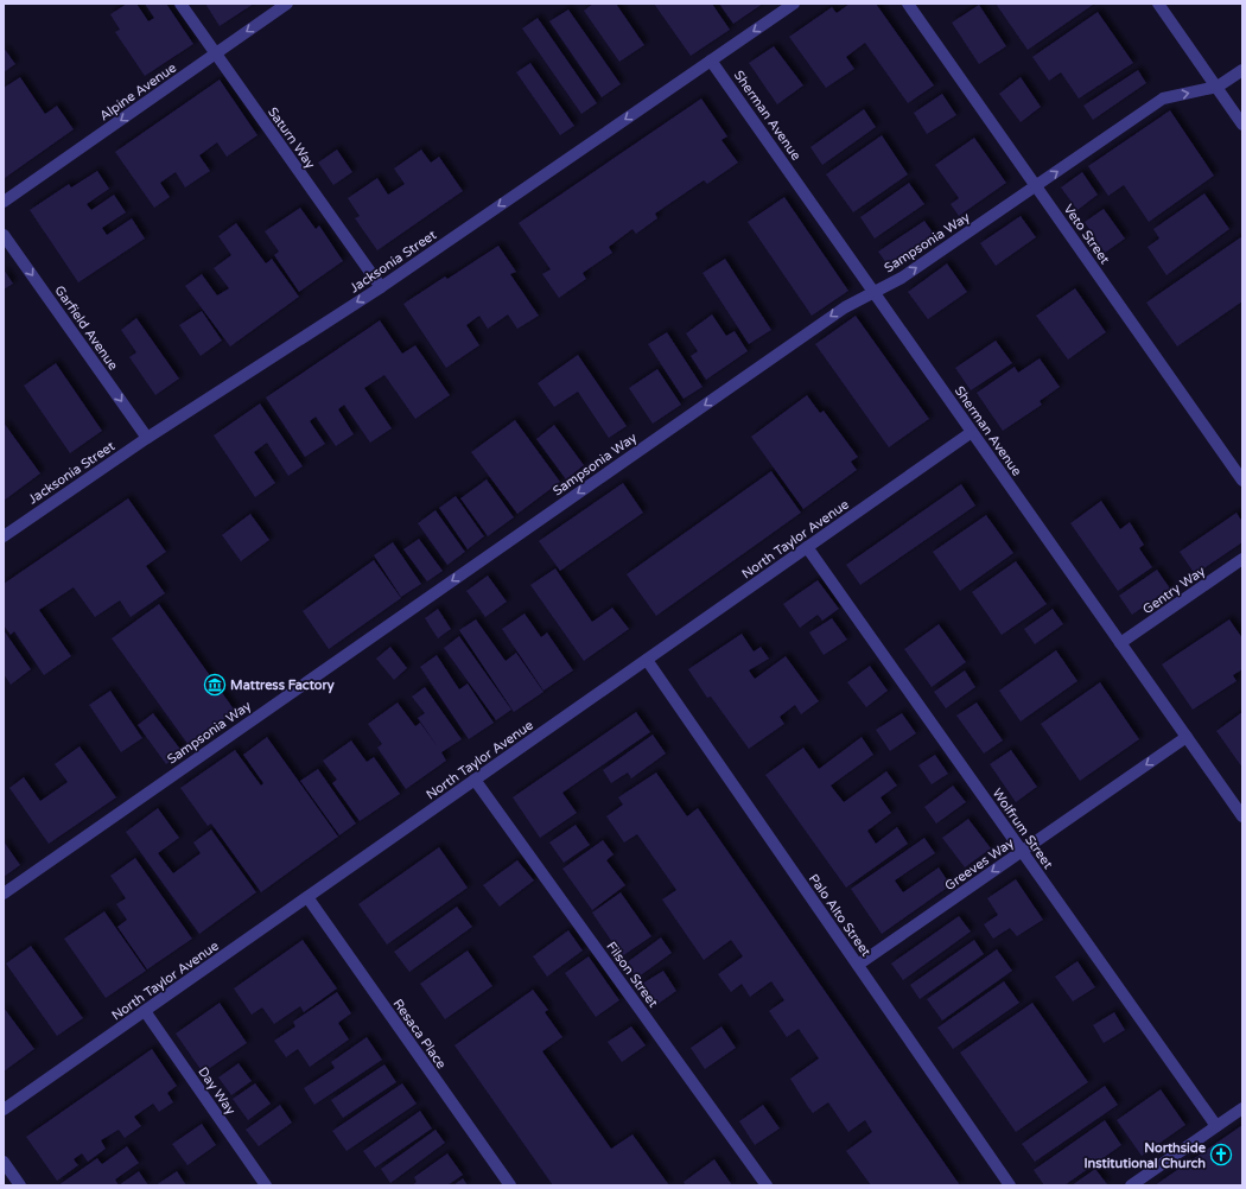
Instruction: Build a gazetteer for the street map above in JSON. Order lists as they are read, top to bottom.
{
  "streets": {
    "street": [
      "Alpine Avenue",
      "Sherman Avenue",
      "Saturn Way",
      "Veto Street",
      "Sampsonia Way",
      "Jacksonia Street",
      "Garfield Avenue",
      "North Taylor Avenue",
      "Gentry Way",
      "Wolfrum Street",
      "Greeves Way",
      "Palo Alto Street",
      "Filson Street",
      "Resaca Place",
      "Day Way"
    ]
  },
  "crossings": [
    ["Alpine Avenue", "Saturn Way"],
    ["Sherman Avenue", "Sampsonia Way"],
    ["Sherman Avenue", "Jacksonia Street"],
    ["Sherman Avenue", "North Taylor Avenue"],
    ["Sherman Avenue", "Gentry Way"],
    ["Sherman Avenue", "Greeves Way"],
    ["Saturn Way", "Jacksonia Street"],
    ["Veto Street", "Sampsonia Way"],
    ["Jacksonia Street", "Garfield Avenue"],
    ["North Taylor Avenue", "Wolfrum Street"],
    ["North Taylor Avenue", "Palo Alto Street"],
    ["North Taylor Avenue", "Filson Street"],
    ["North Taylor Avenue", "Resaca Place"],
    ["North Taylor Avenue", "Day Way"],
    ["Wolfrum Street", "Greeves Way"],
    ["Greeves Way", "Palo Alto Street"]
  ],
  "one_way": [
    "Alpine Avenue",
    "Jacksonia Street",
    "Garfield Avenue",
    "Greeves Way"
  ],
  "places": {
    "museum": ["Mattress Factory"],
    "church": ["Northside Institutional Church"]
  }
}
